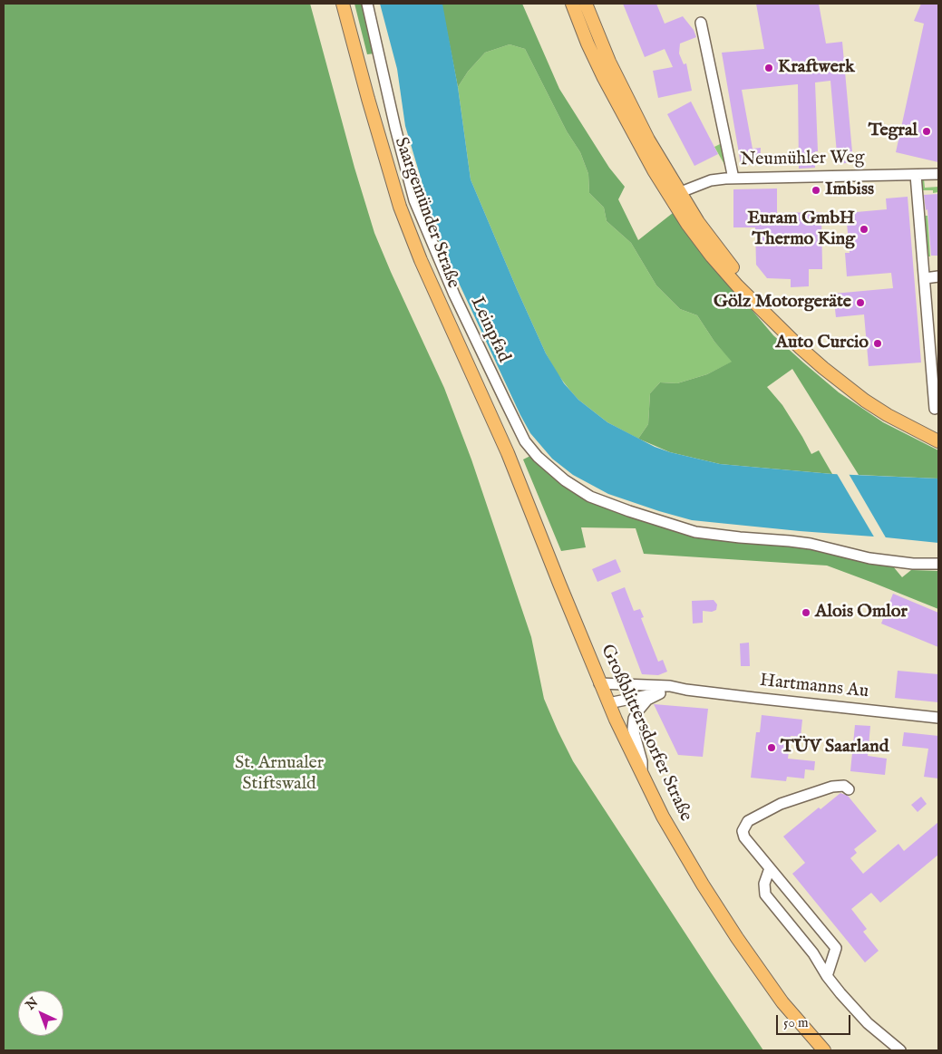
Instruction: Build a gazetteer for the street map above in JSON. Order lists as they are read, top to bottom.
{
  "streets": {
    "main road": ["Saargemünder Straße", "Großblittersdorfer Straße"],
    "street": ["Neumühler Weg", "Leinpfad", "Hartmanns Au"]
  },
  "crossings": [
    ["Saargemünder Straße", "Großblittersdorfer Straße"],
    ["Hartmanns Au", "Großblittersdorfer Straße"]
  ],
  "parks": ["St. Arnualer Stiftswald"],
  "places": [
    "Kraftwerk",
    "Tegral",
    "Imbiss",
    "Euram GmbH Thermo King",
    "Gölz Motorgeräte",
    "Auto Curcio",
    "Alois Omlor",
    "TÜV Saarland"
  ],
  "scale_bar": "50 m",
  "north": "top left"
}
